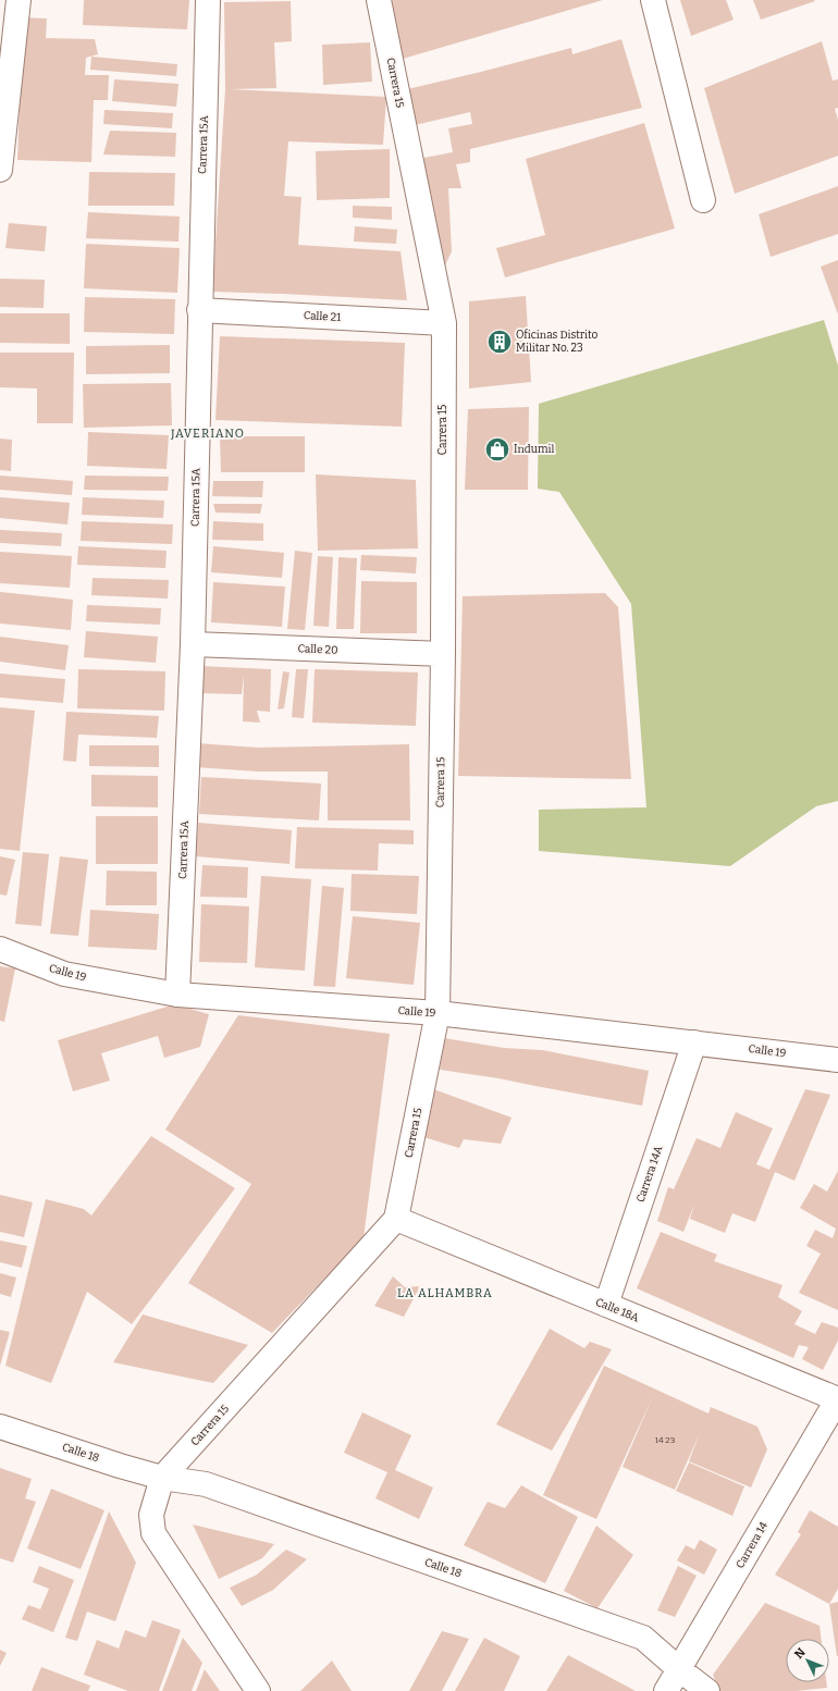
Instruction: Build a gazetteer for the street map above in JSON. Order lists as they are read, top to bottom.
{
  "streets": {
    "street": [
      "Carrera 15",
      "Carrera 15A",
      "Calle 21",
      "Calle 20",
      "Calle 19",
      "Carrera 14A",
      "Calle 18A",
      "Calle 18",
      "Carrera 14"
    ]
  },
  "crossings": [
    ["Carrera 15", "Calle 21"],
    ["Carrera 15", "Calle 20"],
    ["Carrera 15", "Calle 19"],
    ["Carrera 15", "Calle 18A"],
    ["Carrera 15", "Calle 18"],
    ["Carrera 15A", "Calle 21"],
    ["Carrera 15A", "Calle 20"],
    ["Carrera 15A", "Calle 19"],
    ["Calle 19", "Carrera 14A"],
    ["Carrera 14A", "Calle 18A"],
    ["Calle 18A", "Carrera 14"],
    ["Calle 18", "Carrera 14"]
  ],
  "districts": ["JAVERIANO", "LA ALHAMBRA"],
  "places": {
    "building": ["Oficinas Distrito Militar No. 23"],
    "shop": ["Indumil"]
  },
  "house_numbers": ["14 23"],
  "north": "top left"
}
